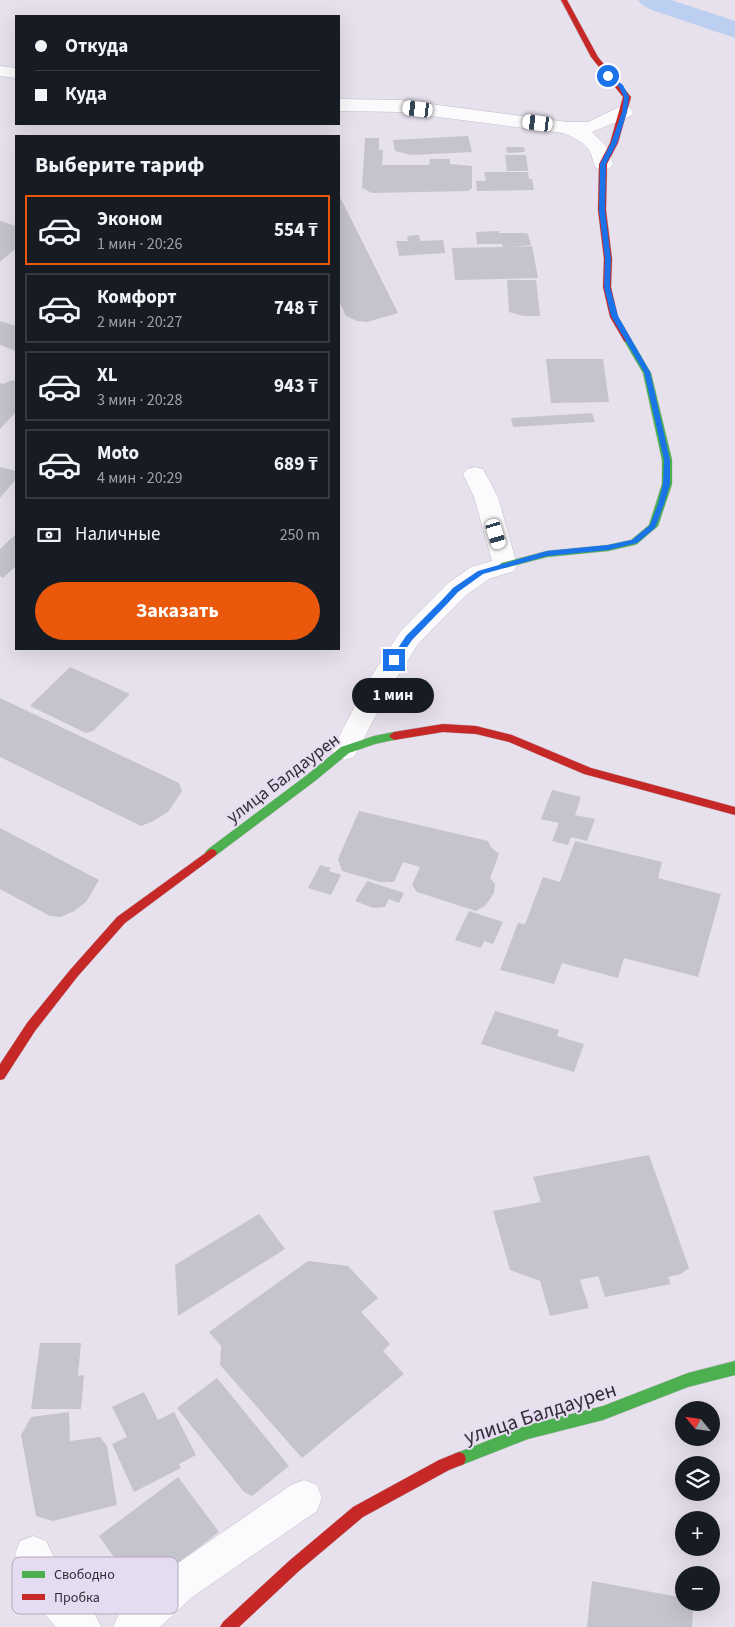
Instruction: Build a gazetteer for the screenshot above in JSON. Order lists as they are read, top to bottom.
{
  "streets": {
    "street": ["улица Балдаурен"]
  },
  "legend": ["Свободно", "Пробка"],
  "north": "top left",
  "page": {
    "banner": ["Откуда", "Куда"],
    "heading": "Выберите тариф",
    "list": [
      {
        "name": "Эконом",
        "note": "1 мин · 20:26",
        "value": "554 ₸"
      },
      {
        "name": "Комфорт",
        "note": "2 мин · 20:27",
        "value": "748 ₸"
      },
      {
        "name": "XL",
        "note": "3 мин · 20:28",
        "value": "943 ₸"
      },
      {
        "name": "Moto",
        "note": "4 мин · 20:29",
        "value": "689 ₸"
      }
    ],
    "pay": ["Наличные", "250 m"],
    "buttons": "Заказать",
    "bubble": "1 мин",
    "map_buttons": ["+", "−"]
  }
}
